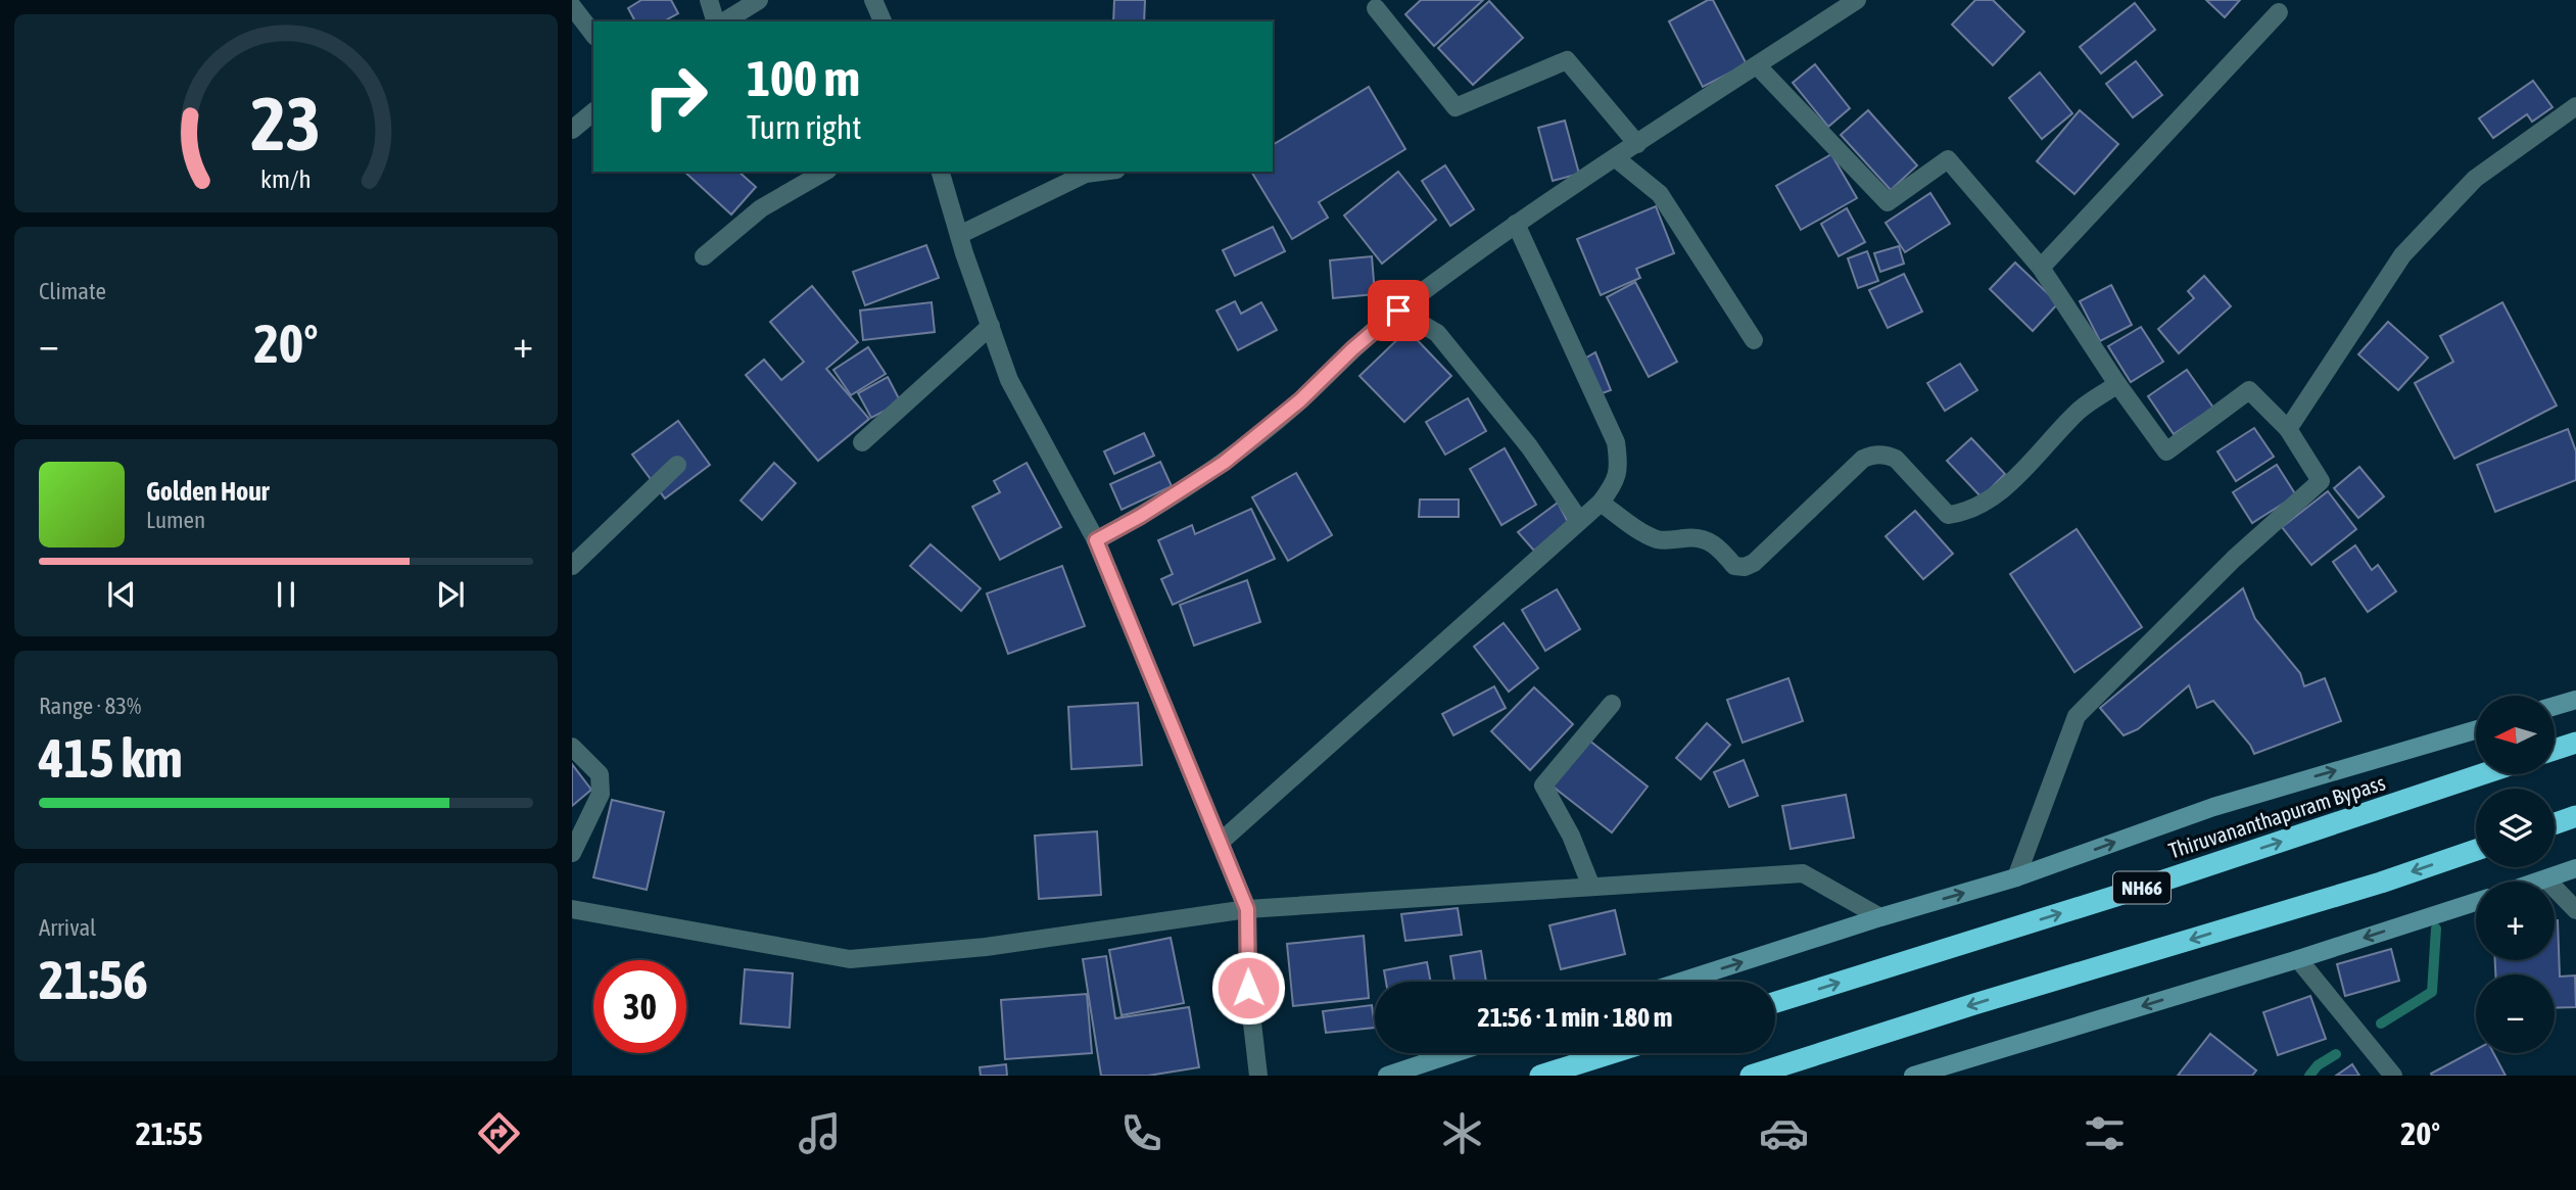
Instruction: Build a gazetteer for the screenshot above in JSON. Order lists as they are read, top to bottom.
{
  "streets": {
    "highway": ["Thiruvananthapuram Bypass", "NH66"]
  },
  "north": "left",
  "page": {
    "turn": ["100 m", "Turn right"],
    "tile": [
      "Climate",
      ["Range · 83%", "415 km"],
      ["Arrival", "21:56"]
    ],
    "heat": ["−", "20°", "+"],
    "song": ["Golden Hour", "Lumen"],
    "map_buttons": ["+", "−"],
    "limit": "30",
    "trip": "21:56 · 1 min · 180 m",
    "tabs": ["21:55", "20°"],
    "gauge": ["23", "km/h"]
  }
}
